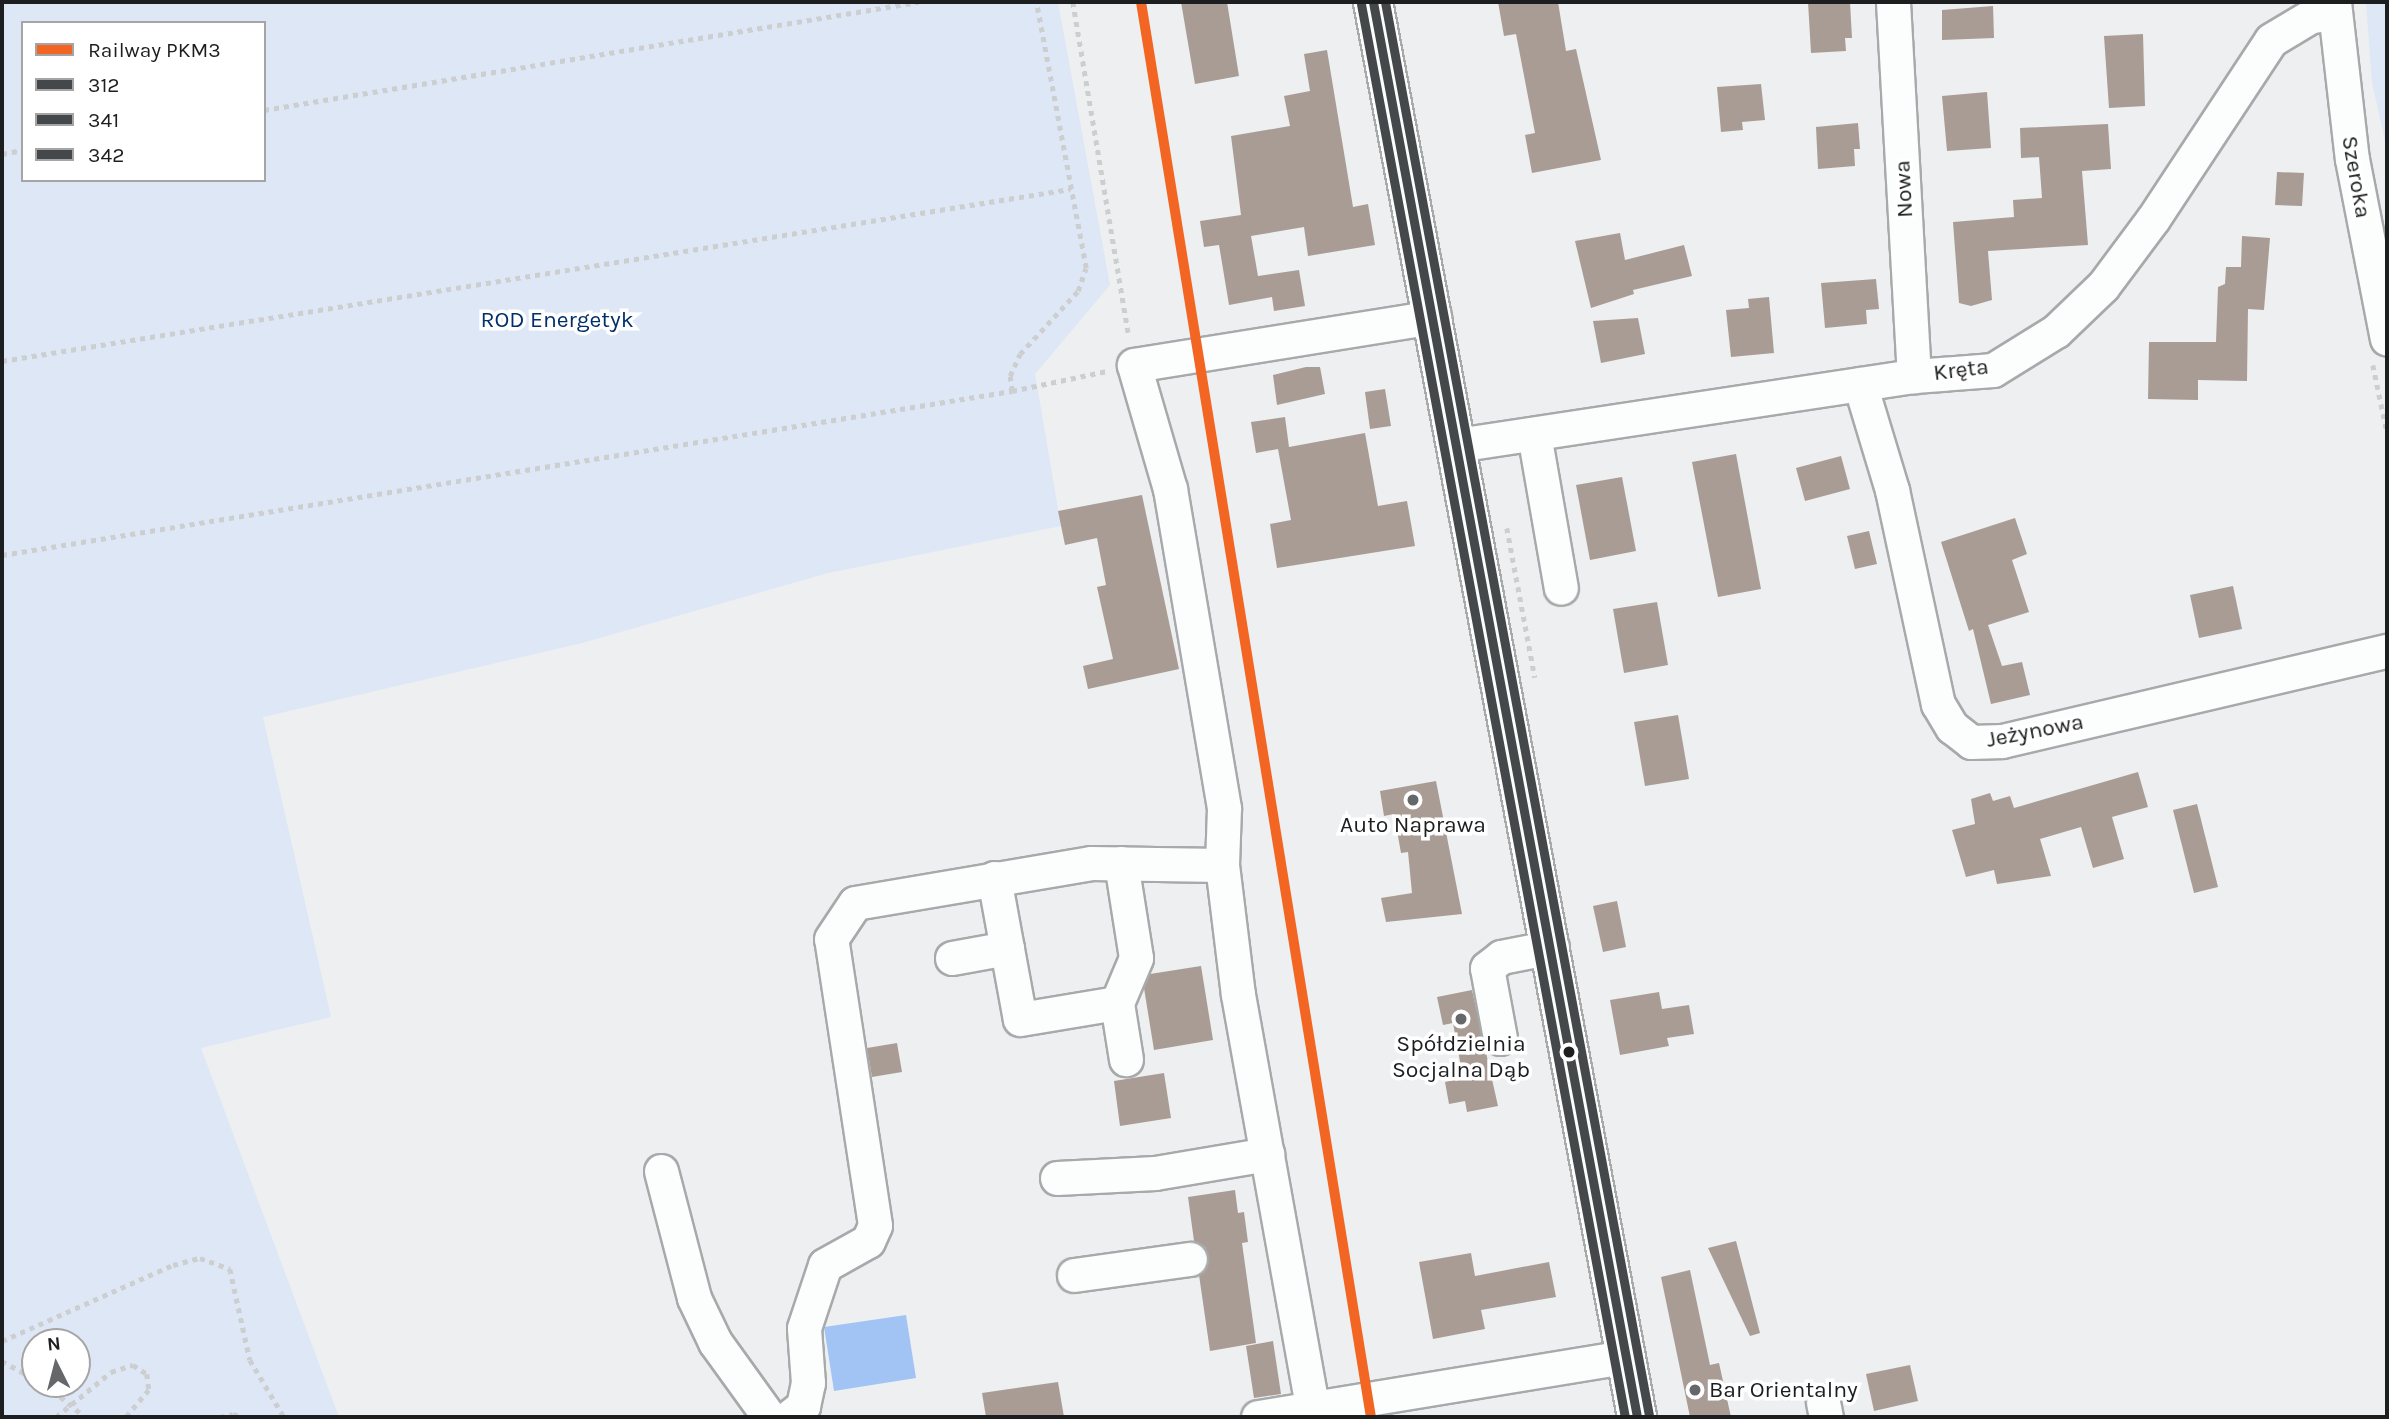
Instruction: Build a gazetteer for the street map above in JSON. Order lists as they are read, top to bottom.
{
  "streets": {
    "street": [
      "Szeroka",
      "Nowa",
      "Kręta",
      "Jeżynowa"
    ]
  },
  "crossings": [
    ["Szeroka", "Kręta"],
    ["Nowa", "Kręta"],
    ["Kręta", "Jeżynowa"]
  ],
  "parks": ["ROD Energetyk"],
  "places": ["Auto Naprawa", "Spółdzielnia Socjalna Dąb", "Bar Orientalny"],
  "lines": [
    "rail line PKM3",
    "transit line 312",
    "transit line 342",
    "transit line 341"
  ],
  "legend": [
    "Railway PKM3",
    "312",
    "341",
    "342"
  ],
  "north": "top"
}
